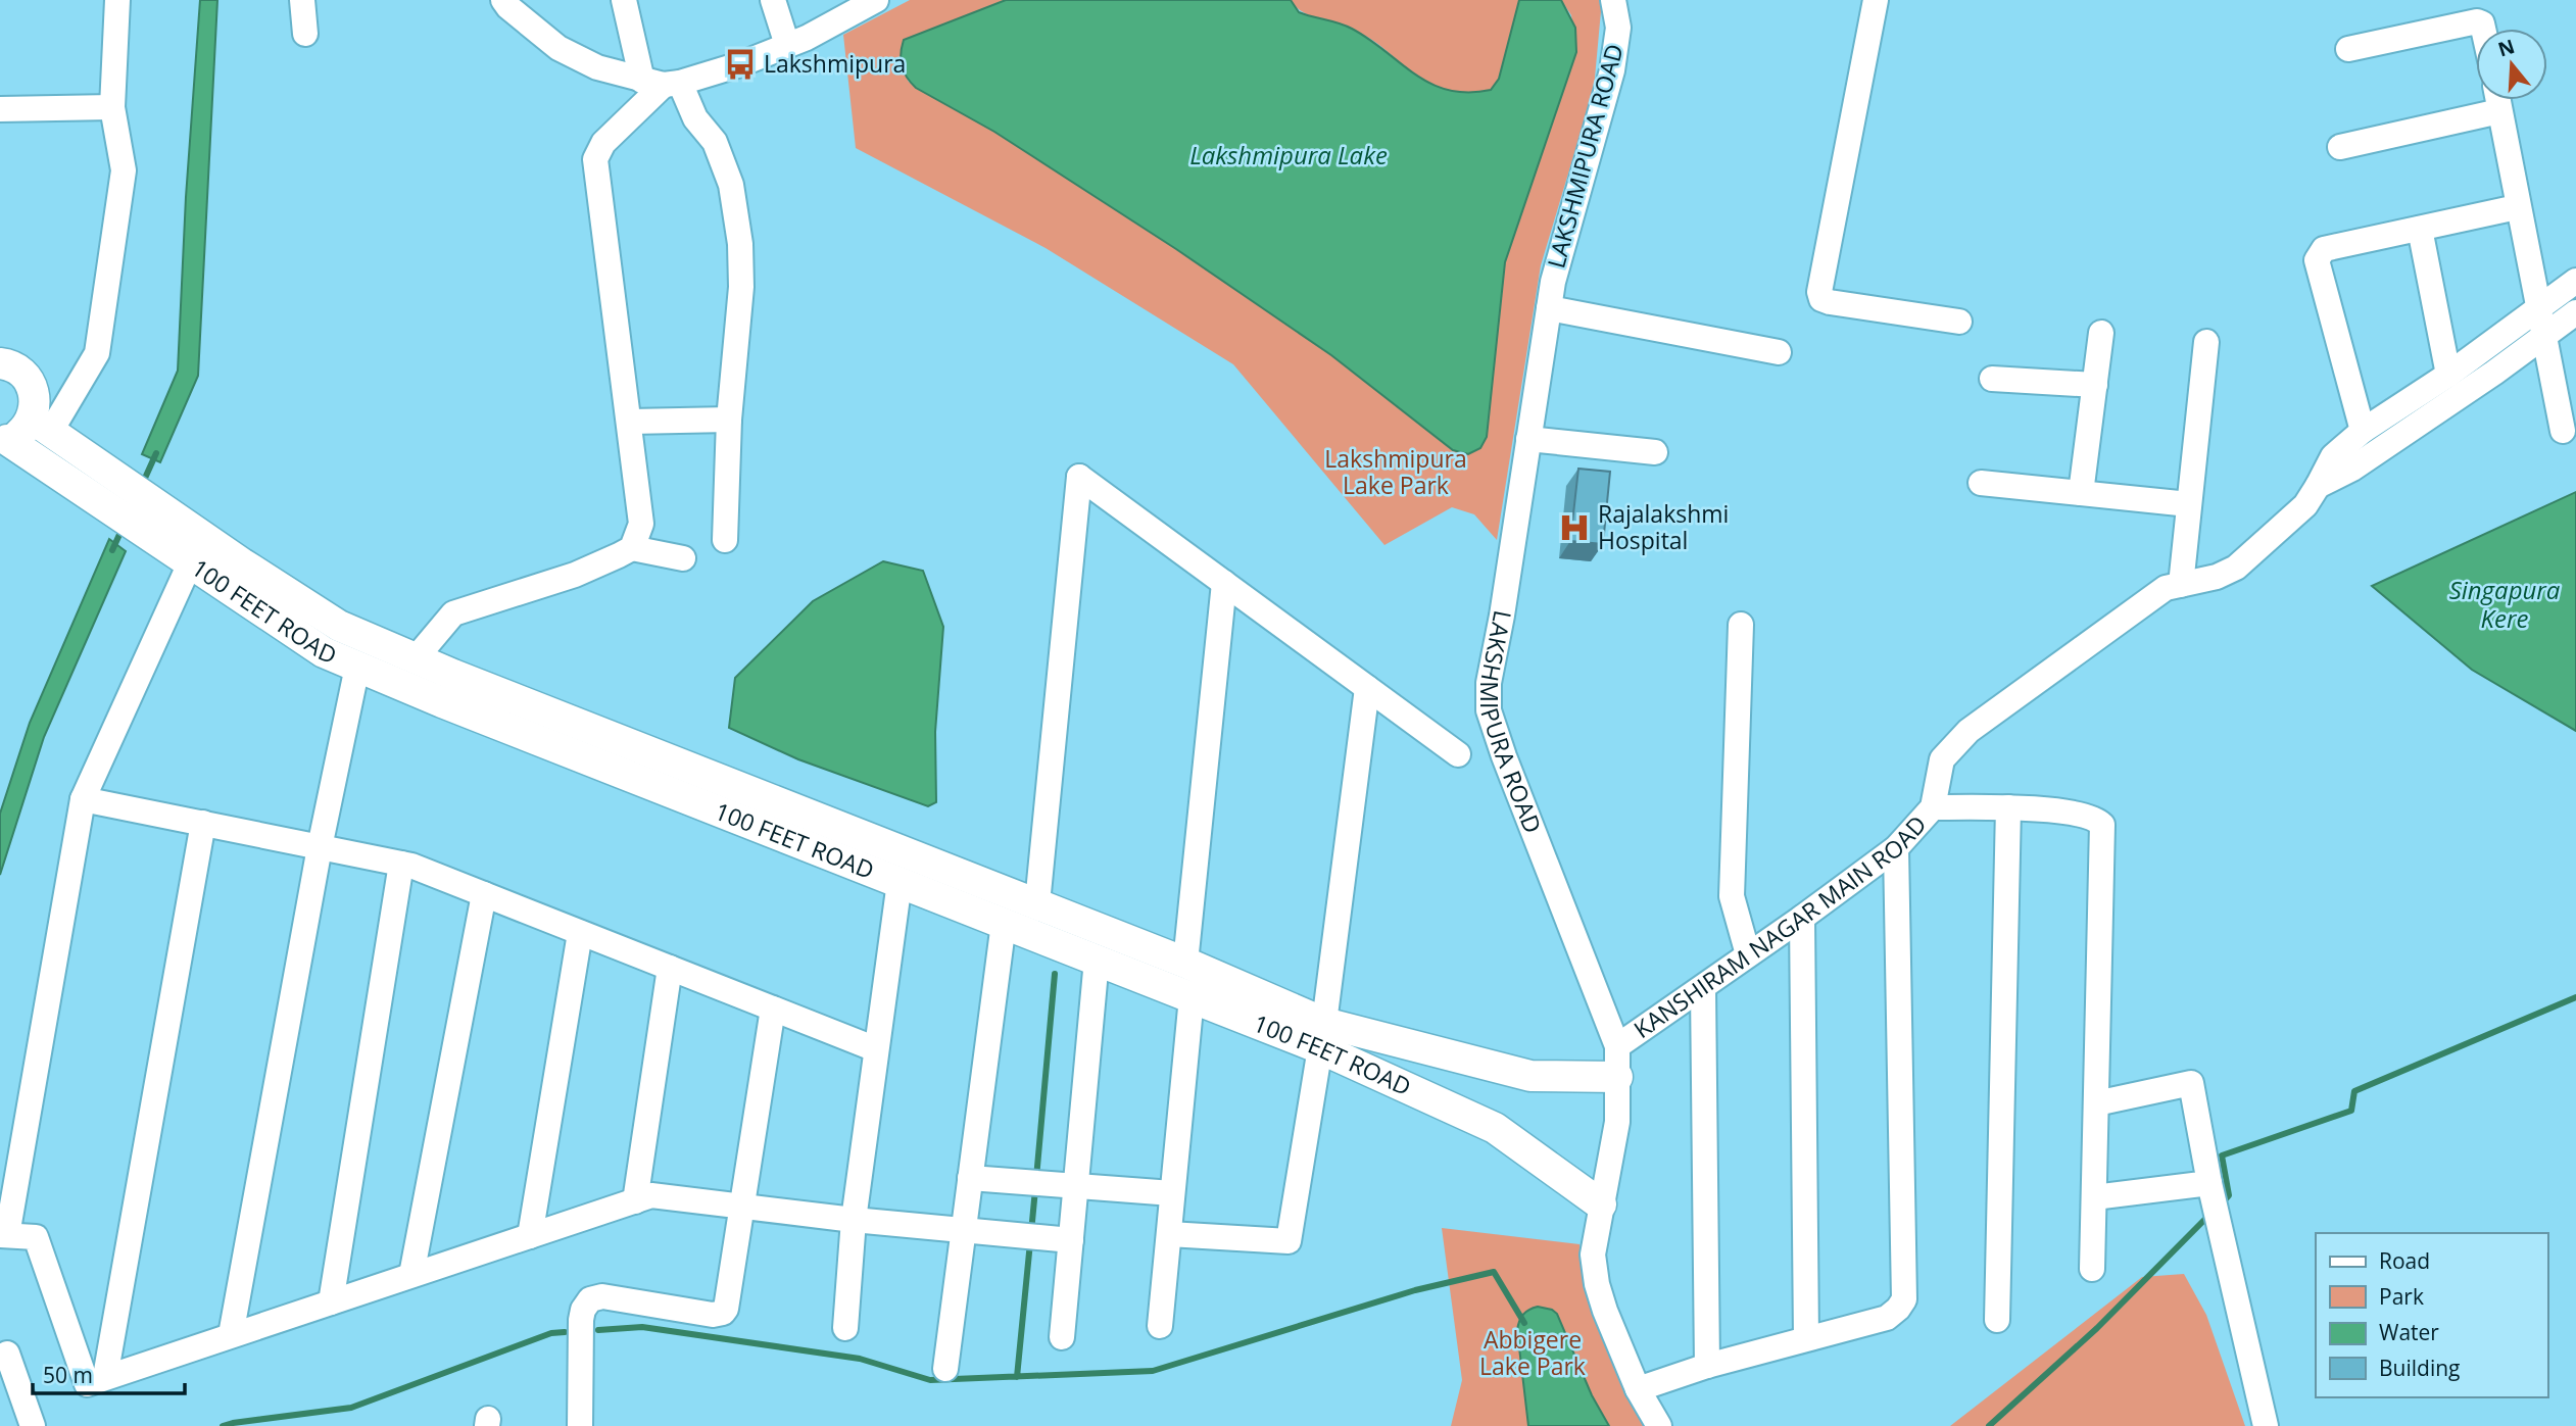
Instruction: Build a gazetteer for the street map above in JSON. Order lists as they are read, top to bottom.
{
  "streets": {
    "main road": ["100 FEET ROAD"],
    "street": ["LAKSHMIPURA ROAD", "KANSHIRAM NAGAR MAIN ROAD"]
  },
  "crossings": [
    ["LAKSHMIPURA ROAD", "100 FEET ROAD"],
    ["LAKSHMIPURA ROAD", "KANSHIRAM NAGAR MAIN ROAD"]
  ],
  "water": ["Lakshmipura Lake", "Singapura Kere"],
  "parks": ["Lakshmipura Lake Park", "Abbigere Lake Park"],
  "places": {
    "bus stop": ["Lakshmipura"],
    "hospital": ["Rajalakshmi Hospital"]
  },
  "legend": [
    "Road",
    "Park",
    "Water",
    "Building"
  ],
  "scale_bar": "50 m",
  "north": "top"
}
